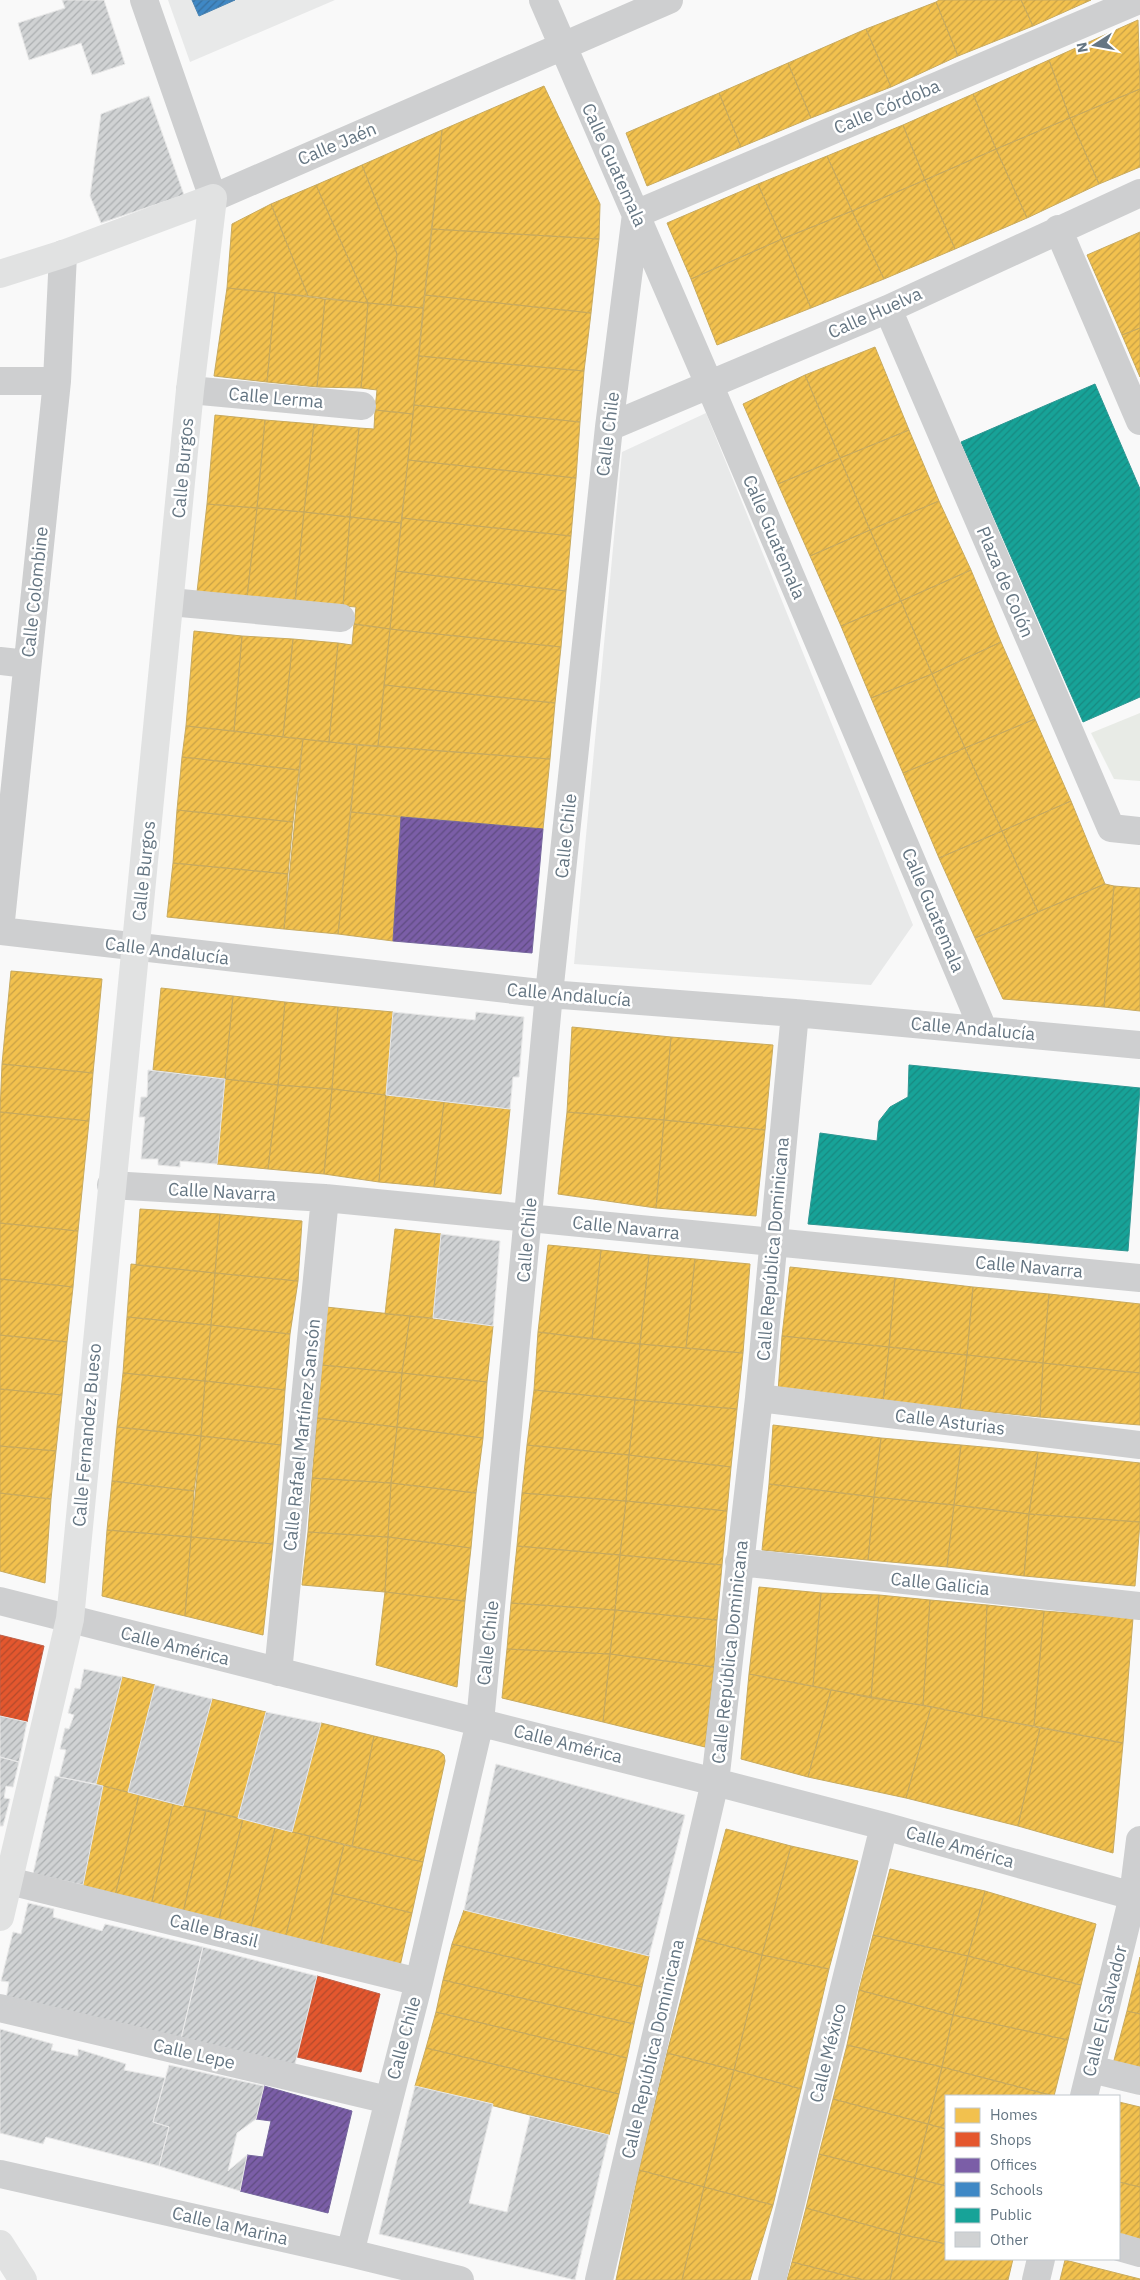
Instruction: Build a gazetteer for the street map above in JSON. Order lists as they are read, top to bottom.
{
  "streets": {
    "main road": ["Calle Jaén", "Calle Burgos", "Calle Fernandez Bueso"],
    "street": [
      "Calle Córdoba",
      "Calle Guatemala",
      "Calle Huelva",
      "Calle Lerma",
      "Calle Chile",
      "Plaza de Colón",
      "Calle Colombine",
      "Calle Andalucía",
      "Calle Navarra",
      "Calle República Dominicana",
      "Calle Asturias",
      "Calle Rafael Martínez Sansón",
      "Calle Galicia",
      "Calle América",
      "Calle Brasil",
      "Calle El Salvador",
      "Calle México",
      "Calle Lepe",
      "Calle la Marina"
    ]
  },
  "crossings": [
    ["Calle Córdoba", "Calle Guatemala"],
    ["Calle Córdoba", "Calle Chile"],
    ["Calle Jaén", "Calle Guatemala"],
    ["Calle Jaén", "Calle Burgos"],
    ["Calle Jaén", "Calle Colombine"],
    ["Calle Guatemala", "Calle Huelva"],
    ["Calle Guatemala", "Calle Chile"],
    ["Calle Guatemala", "Calle Andalucía"],
    ["Calle Huelva", "Calle Chile"],
    ["Calle Huelva", "Plaza de Colón"],
    ["Calle Lerma", "Calle Burgos"],
    ["Calle Chile", "Calle Andalucía"],
    ["Calle Chile", "Calle Navarra"],
    ["Calle Chile", "Calle América"],
    ["Calle Chile", "Calle Brasil"],
    ["Calle Chile", "Calle Lepe"],
    ["Calle Chile", "Calle la Marina"],
    ["Calle Burgos", "Calle Andalucía"],
    ["Calle Burgos", "Calle Fernandez Bueso"],
    ["Calle Colombine", "Calle Andalucía"],
    ["Calle Andalucía", "Calle República Dominicana"],
    ["Calle Andalucía", "Calle Fernandez Bueso"],
    ["Calle Navarra", "Calle República Dominicana"],
    ["Calle Navarra", "Calle Fernandez Bueso"],
    ["Calle Navarra", "Calle Rafael Martínez Sansón"],
    ["Calle República Dominicana", "Calle Asturias"],
    ["Calle República Dominicana", "Calle Galicia"],
    ["Calle República Dominicana", "Calle América"],
    ["Calle Fernandez Bueso", "Calle América"],
    ["Calle Fernandez Bueso", "Calle Brasil"],
    ["Calle Rafael Martínez Sansón", "Calle América"],
    ["Calle América", "Calle El Salvador"],
    ["Calle América", "Calle México"]
  ],
  "legend": [
    "Homes",
    "Shops",
    "Offices",
    "Schools",
    "Public",
    "Other"
  ],
  "north": "left"
}
